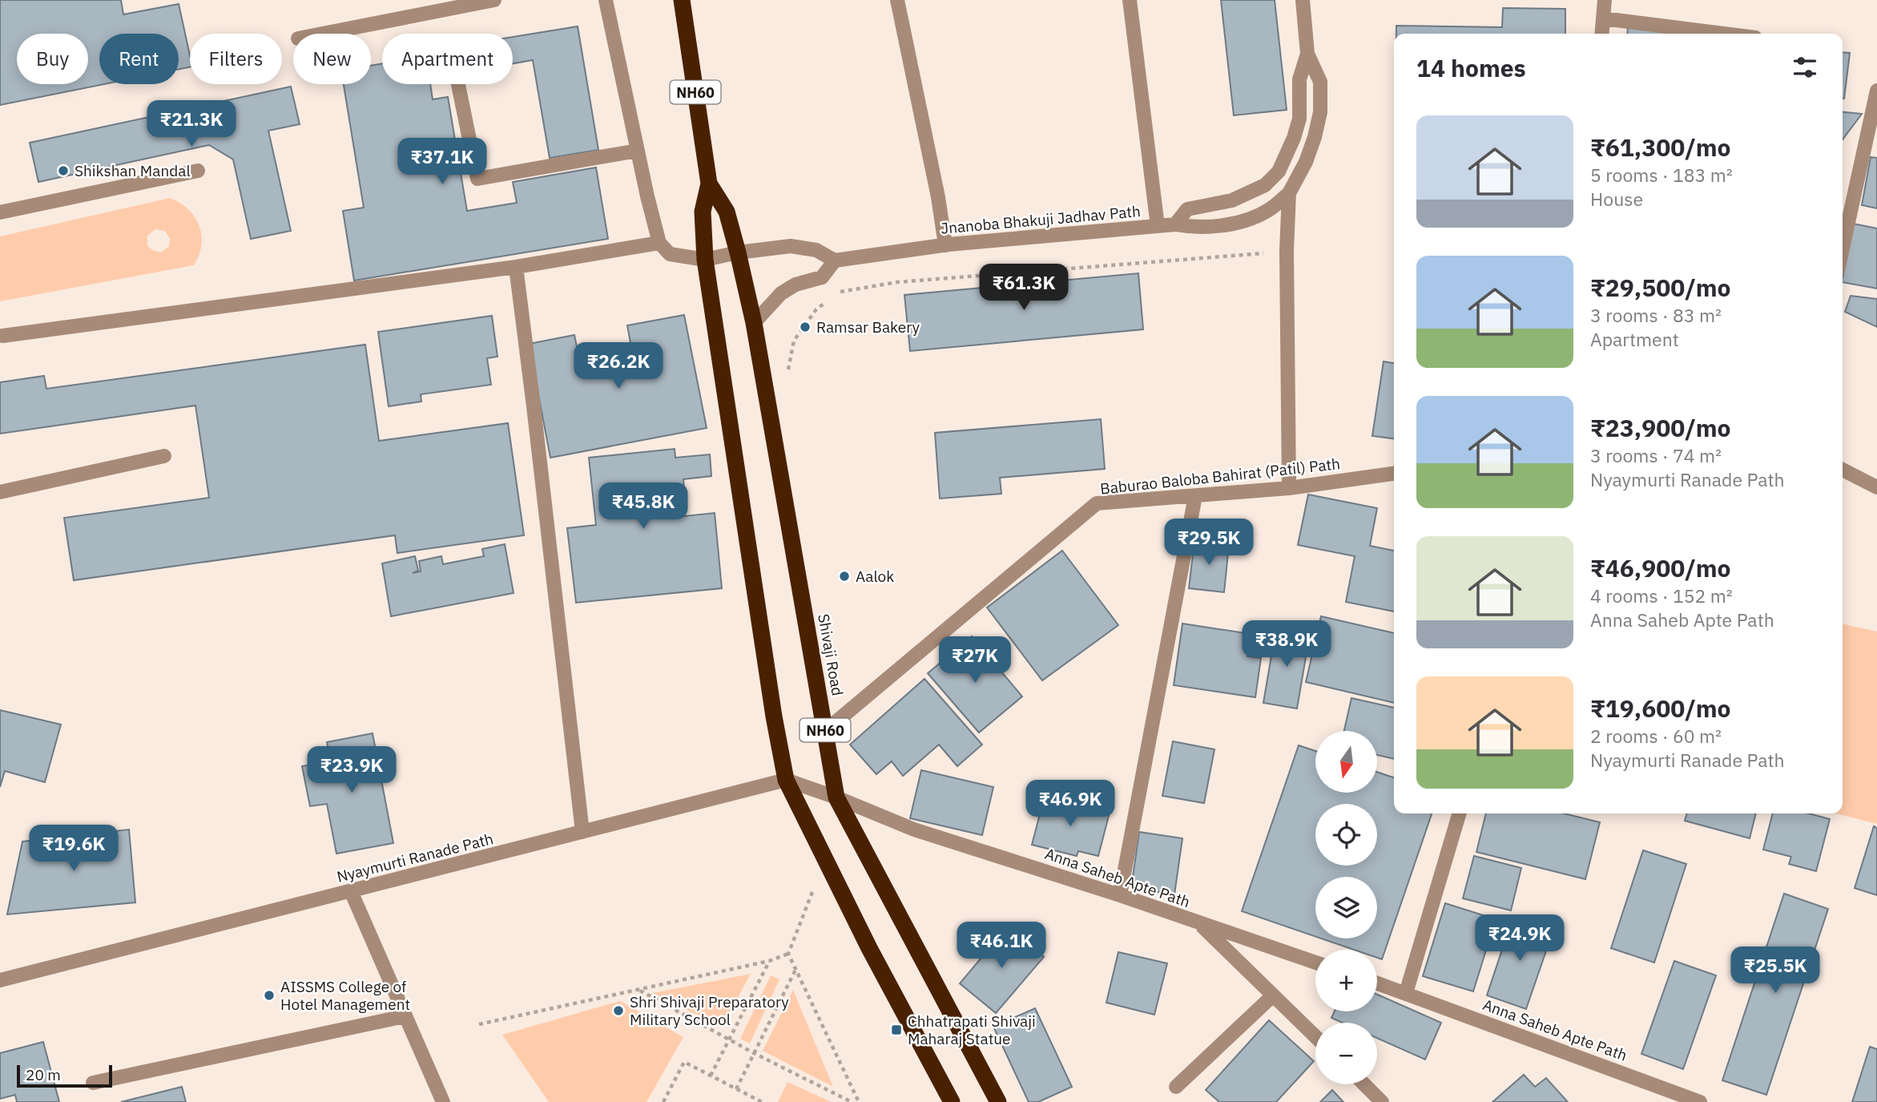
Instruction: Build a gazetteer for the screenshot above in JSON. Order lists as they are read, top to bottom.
{
  "streets": {
    "highway": ["NH60", "Shivaji Road"],
    "street": [
      "Jnanoba Bhakuji Jadhav Path",
      "Baburao Baloba Bahirat (Patil) Path",
      "Nyaymurti Ranade Path",
      "Anna Saheb Apte Path"
    ]
  },
  "crossings": [
    ["Baburao Baloba Bahirat (Patil) Path", "Shivaji Road"],
    ["Shivaji Road", "Nyaymurti Ranade Path"],
    ["Shivaji Road", "Anna Saheb Apte Path"]
  ],
  "places": {
    "other": [
      "Shikshan Mandal",
      "Ramsar Bakery",
      "Aalok",
      "AISSMS College of Hotel Management",
      "Shri Shivaji Preparatory Military School"
    ],
    "transit": ["Chhatrapati Shivaji Maharaj Statue"]
  },
  "scale_bar": "20 m",
  "north": "bottom",
  "page": {
    "chip": [
      "Buy",
      "Rent",
      "Filters",
      "New",
      "Apartment"
    ],
    "heading": "14 homes",
    "price": [
      "₹21.3K",
      "₹37.1K",
      "₹61.3K",
      "₹26.2K",
      "₹45.8K",
      "₹29.5K",
      "₹38.9K",
      "₹27K",
      "₹23.9K",
      "₹46.9K",
      "₹19.6K",
      "₹24.9K",
      "₹46.1K",
      "₹25.5K"
    ],
    "list": [
      {
        "name": "₹61,300/mo",
        "note": "5 rooms · 183 m² · House"
      },
      {
        "name": "₹29,500/mo",
        "note": "3 rooms · 83 m² · Apartment"
      },
      {
        "name": "₹23,900/mo",
        "note": "3 rooms · 74 m² · Nyaymurti Ranade Path"
      },
      {
        "name": "₹46,900/mo",
        "note": "4 rooms · 152 m² · Anna Saheb Apte Path"
      },
      {
        "name": "₹19,600/mo",
        "note": "2 rooms · 60 m² · Nyaymurti Ranade Path"
      }
    ],
    "map_buttons": ["+", "−"],
    "scale": "20 m"
  }
}
